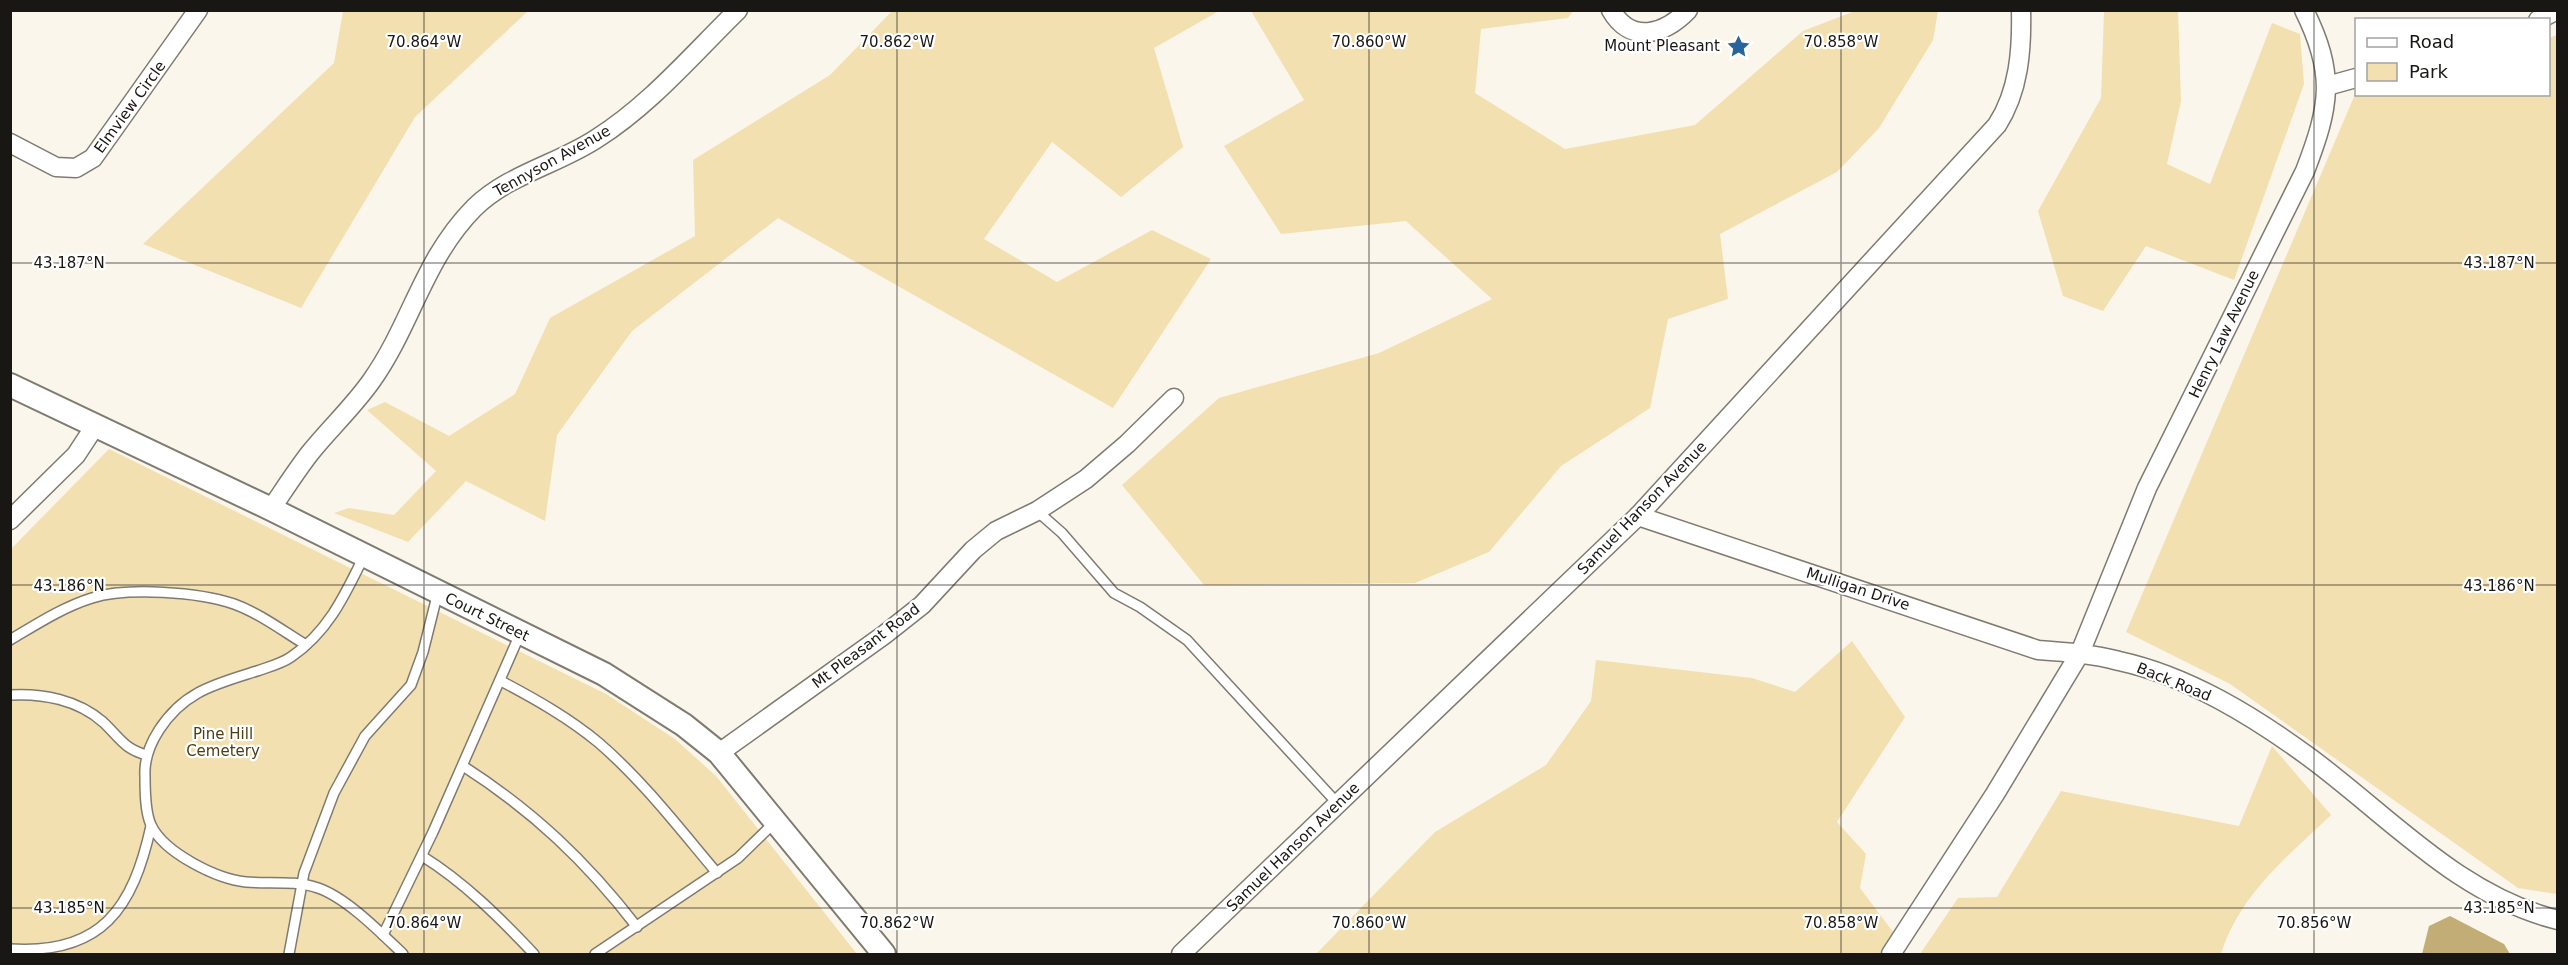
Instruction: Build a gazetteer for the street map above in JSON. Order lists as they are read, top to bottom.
{
  "streets": {
    "street": [
      "Elmview Circle",
      "Tennyson Avenue",
      "Henry Law Avenue",
      "Samuel Hanson Avenue",
      "Mulligan Drive",
      "Court Street",
      "Mt Pleasant Road",
      "Back Road"
    ]
  },
  "crossings": [
    ["Tennyson Avenue", "Court Street"],
    ["Henry Law Avenue", "Mulligan Drive"],
    ["Henry Law Avenue", "Back Road"],
    ["Samuel Hanson Avenue", "Mulligan Drive"],
    ["Mulligan Drive", "Back Road"],
    ["Court Street", "Mt Pleasant Road"]
  ],
  "parks": ["Pine Hill Cemetery"],
  "places": {
    "place": ["Mount Pleasant"]
  },
  "legend": ["Road", "Park"],
  "coordinates": [
    "70.864°W",
    "70.862°W",
    "70.860°W",
    "70.858°W",
    "43.187°N",
    "43.186°N",
    "43.185°N",
    "70.856°W"
  ]
}
